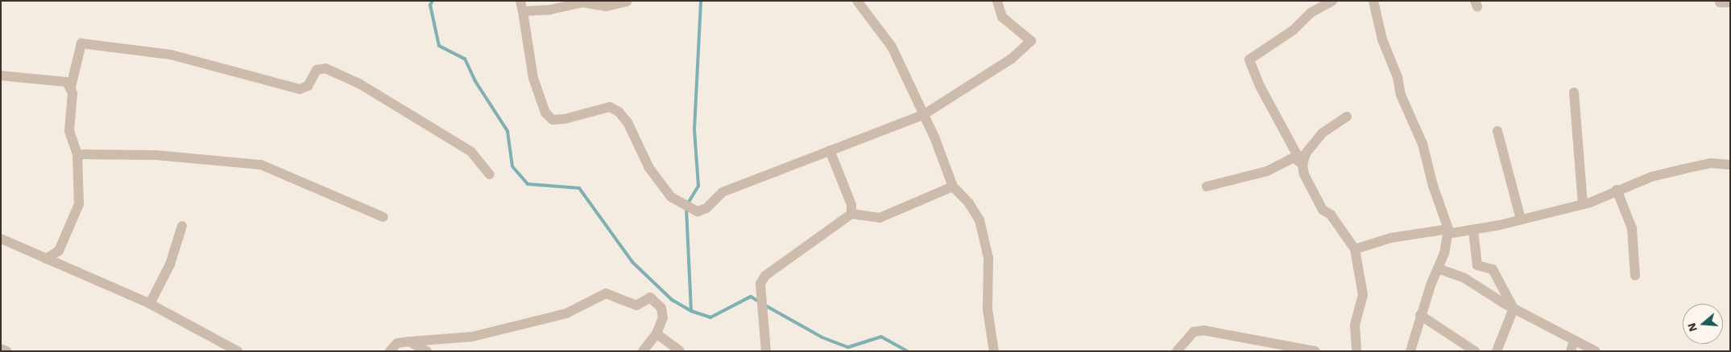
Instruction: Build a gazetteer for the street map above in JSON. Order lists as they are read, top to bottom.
{
  "north": "left"
}
